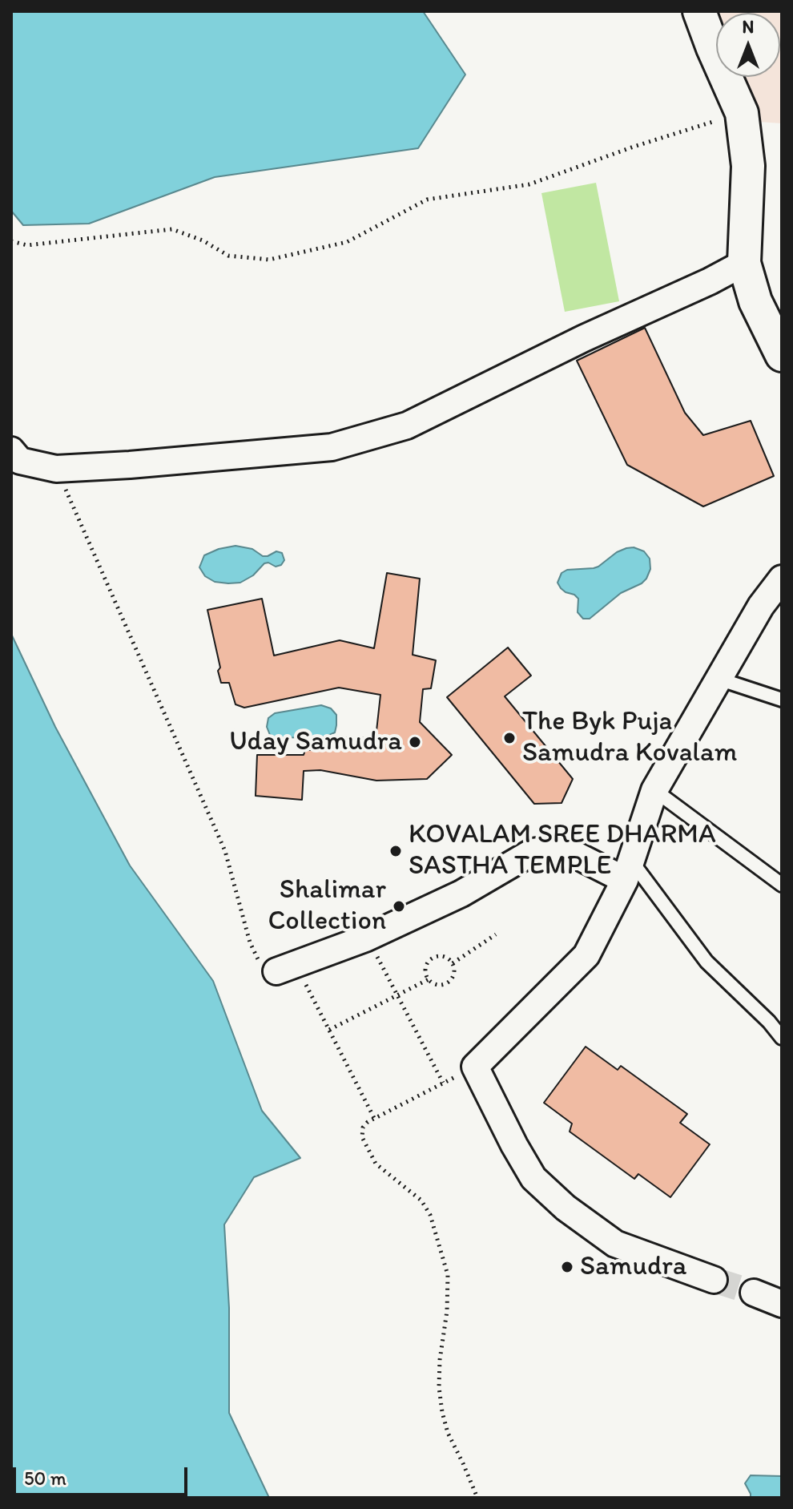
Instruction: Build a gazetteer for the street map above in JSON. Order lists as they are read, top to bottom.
{
  "places": [
    "The Byk Puja Samudra Kovalam",
    "Uday Samudra",
    "KOVALAM SREE DHARMA SASTHA TEMPLE",
    "Shalimar Collection",
    "Samudra"
  ],
  "scale_bar": "50 m",
  "north": "top"
}
